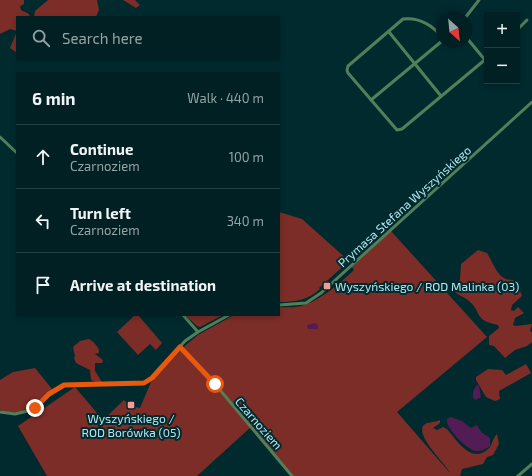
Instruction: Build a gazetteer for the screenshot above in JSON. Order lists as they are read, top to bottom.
{
  "streets": {
    "street": ["Prymasa Stefana Wyszyńskiego", "Czarnoziem"]
  },
  "places": {
    "transit": ["Wyszyńskiego / ROD Malinka (03)", "Wyszyńskiego / ROD Borówka (05)"]
  },
  "north": "bottom right",
  "page": {
    "map_buttons": ["+", "−"],
    "search": "Search here",
    "heading": ["6 min", "Walk · 440 m"],
    "list": [
      ["Continue", "Czarnoziem", "100 m"],
      ["Turn left", "Czarnoziem", "340 m"],
      "Arrive at destination"
    ]
  }
}
